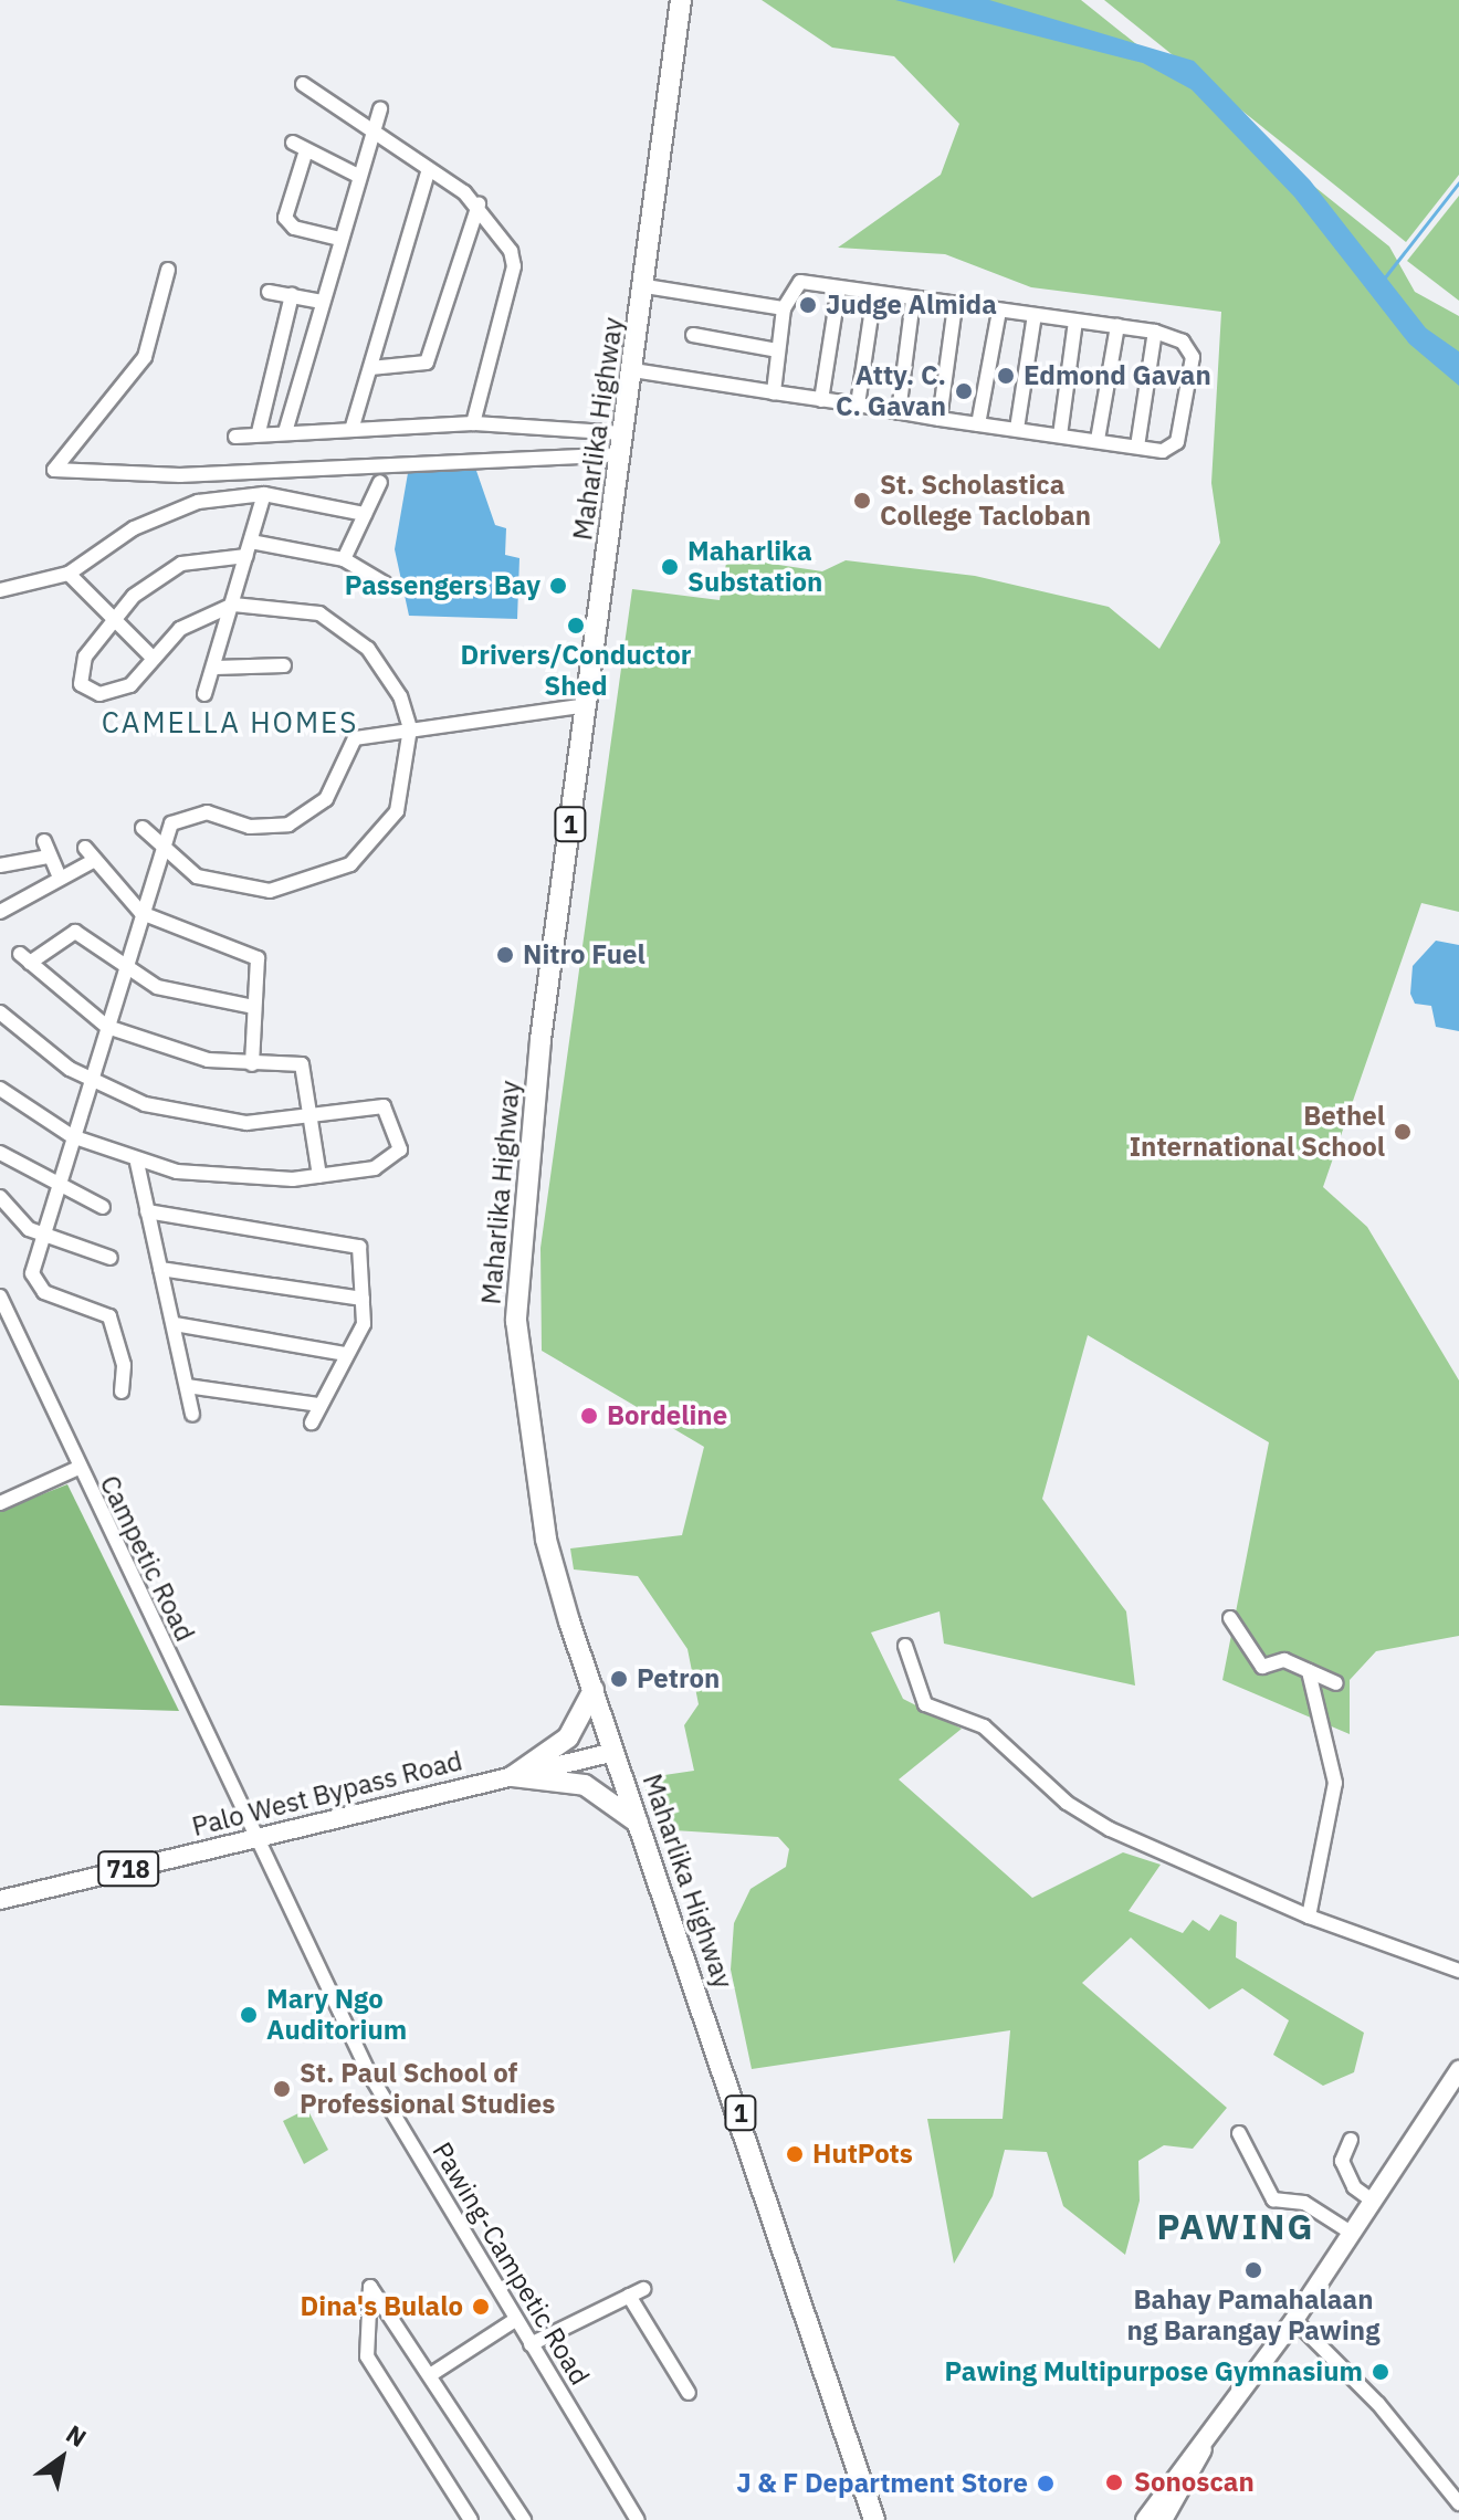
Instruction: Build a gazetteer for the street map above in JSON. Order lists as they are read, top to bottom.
{
  "streets": {
    "highway": ["Maharlika Highway", "1"],
    "main road": ["Palo West Bypass Road", "718"],
    "street": ["Campetic Road", "Pawing-Campetic Road"]
  },
  "crossings": [
    ["Maharlika Highway", "Palo West Bypass Road"],
    ["Campetic Road", "Palo West Bypass Road"],
    ["Campetic Road", "Pawing-Campetic Road"],
    ["Palo West Bypass Road", "Pawing-Campetic Road"]
  ],
  "districts": ["CAMELLA HOMES", "PAWING"],
  "places": [
    "Judge Almida",
    "Edmond Gavan",
    "Atty. C. C. Gavan",
    "St. Scholastica College Tacloban",
    "Maharlika Substation",
    "Passengers Bay",
    "Drivers/Conductor Shed",
    "Nitro Fuel",
    "Bethel International School",
    "Bordeline",
    "Petron",
    "Mary Ngo Auditorium",
    "St. Paul School of Professional Studies",
    "HutPots",
    "Bahay Pamahalaan ng Barangay Pawing",
    "Dina's Bulalo",
    "Pawing Multipurpose Gymnasium",
    "Sonoscan",
    "J & F Department Store"
  ],
  "north": "top right"
}
